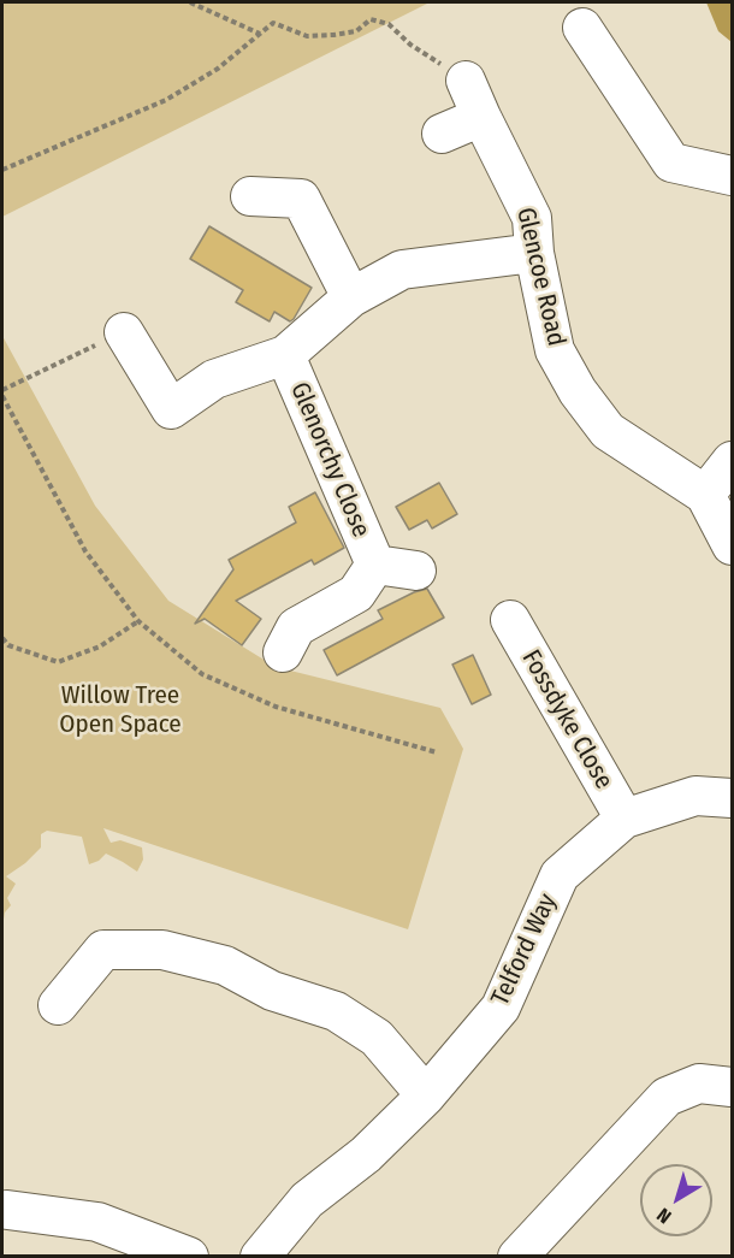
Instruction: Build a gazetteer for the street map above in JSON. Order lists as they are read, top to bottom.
{
  "streets": {
    "street": [
      "Glencoe Road",
      "Glenorchy Close",
      "Fossdyke Close",
      "Telford Way"
    ]
  },
  "crossings": [
    ["Fossdyke Close", "Telford Way"]
  ],
  "parks": ["Willow Tree Open Space"],
  "north": "bottom left"
}
